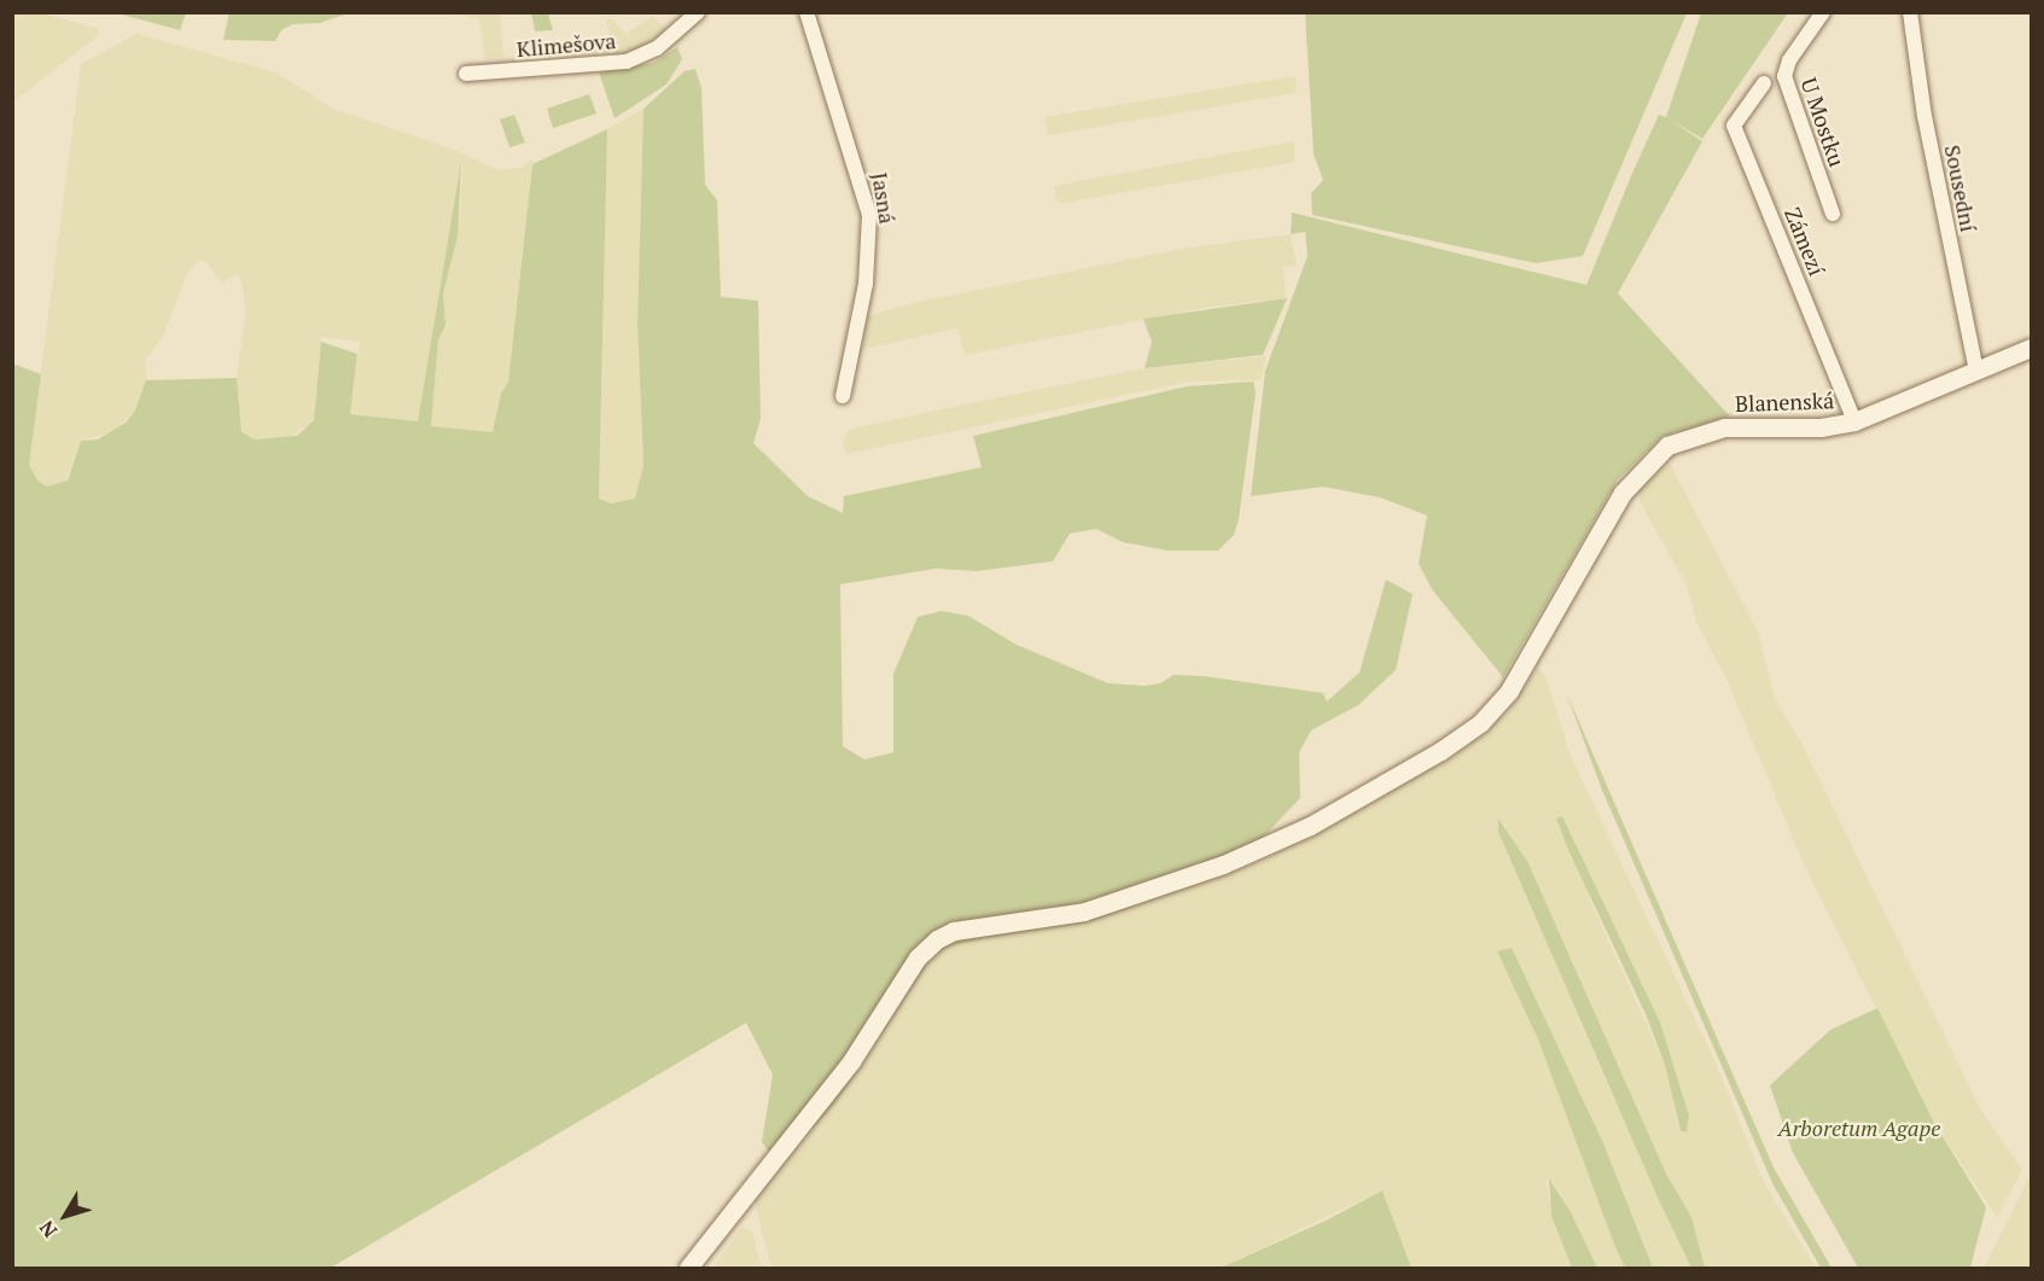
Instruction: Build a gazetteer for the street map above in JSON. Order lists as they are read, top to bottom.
{
  "streets": {
    "street": [
      "Klimešova",
      "U Mostku",
      "Sousední",
      "Jasná",
      "Zámezí",
      "Blanenská"
    ]
  },
  "crossings": [
    ["Sousední", "Blanenská"],
    ["Zámezí", "Blanenská"]
  ],
  "parks": ["Arboretum Agape"],
  "north": "bottom left"
}
